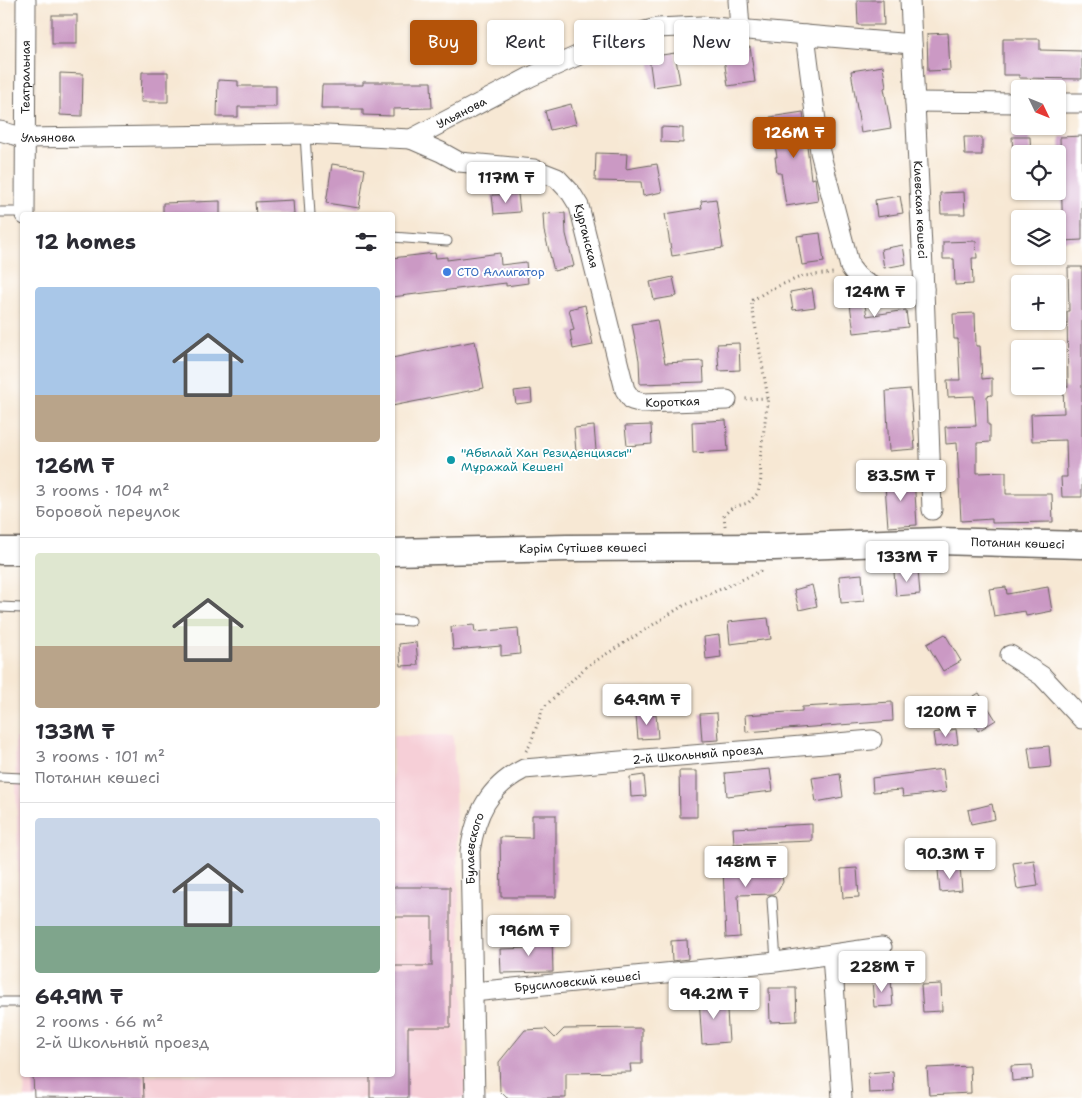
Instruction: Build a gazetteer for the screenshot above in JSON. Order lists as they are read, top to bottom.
{
  "streets": {
    "main road": ["Потанин көшесі", "Кәрім Сүтішев көшесі"],
    "street": [
      "Театральная",
      "Ульянова",
      "Киевская көшесі",
      "Курганская",
      "Короткая",
      "2-й Школьный проезд",
      "Булаевского",
      "Брусиловский көшесі"
    ]
  },
  "crossings": [
    ["Театральная", "Ульянова"],
    ["Ульянова", "Киевская көшесі"],
    ["Ульянова", "Курганская"],
    ["Курганская", "Короткая"],
    ["Потанин көшесі", "Кәрім Сүтішев көшесі"],
    ["2-й Школьный проезд", "Булаевского"],
    ["Булаевского", "Брусиловский көшесі"]
  ],
  "places": ["СТО Аллигатор", "\"Абылай Хан Резиденциясы\" Мұражай Кешені"],
  "north": "bottom right",
  "page": {
    "chip": [
      "Buy",
      "Rent",
      "Filters",
      "New"
    ],
    "map_buttons": ["+", "−"],
    "price": [
      "126M ₸",
      "117M ₸",
      "124M ₸",
      "83.5M ₸",
      "133M ₸",
      "64.9M ₸",
      "120M ₸",
      "90.3M ₸",
      "148M ₸",
      "196M ₸",
      "228M ₸",
      "94.2M ₸"
    ],
    "heading": "12 homes",
    "list": [
      {
        "name": "126M ₸",
        "note": "3 rooms · 104 m² · Боровой переулок"
      },
      {
        "name": "133M ₸",
        "note": "3 rooms · 101 m² · Потанин көшесі"
      },
      {
        "name": "64.9M ₸",
        "note": "2 rooms · 66 m² · 2-й Школьный проезд"
      }
    ]
  }
}
